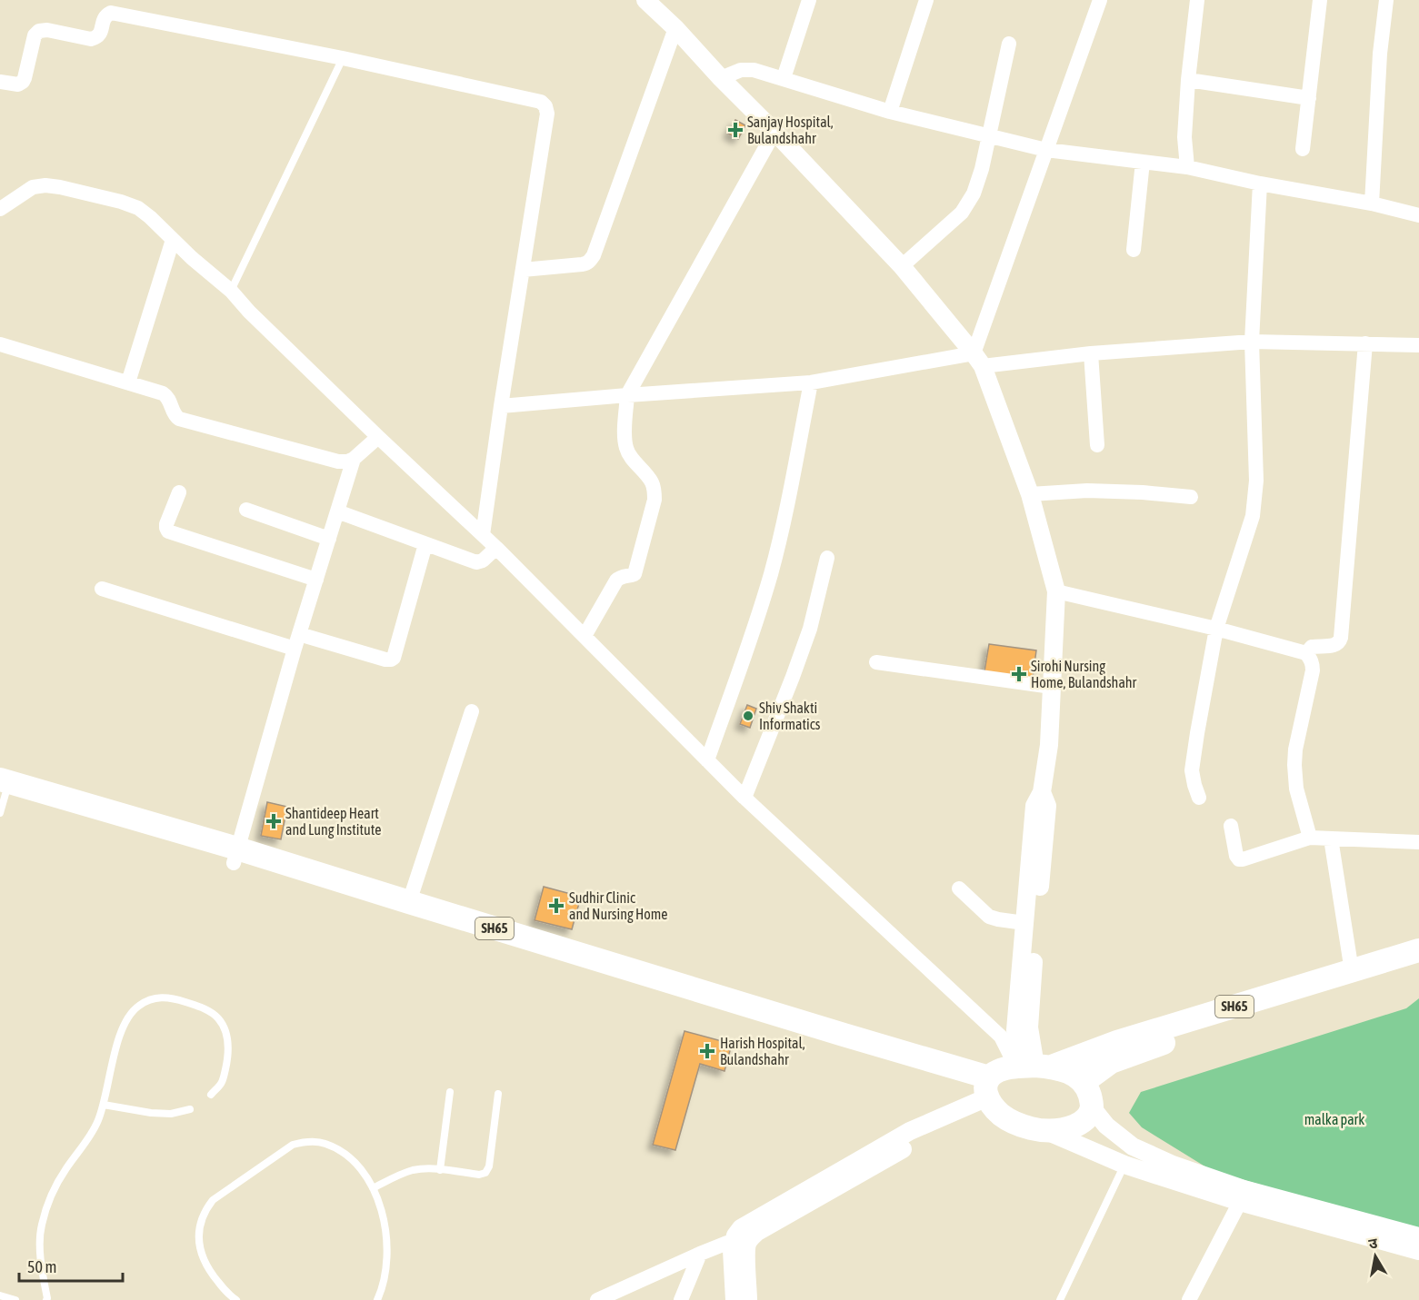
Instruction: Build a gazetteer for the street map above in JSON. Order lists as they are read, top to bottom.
{
  "streets": {
    "main road": ["SH65"]
  },
  "parks": ["malka park"],
  "places": {
    "health": [
      "Sanjay Hospital, Bulandshahr",
      "Sirohi Nursing Home, Bulandshahr",
      "Shantideep Heart and Lung Institute",
      "Sudhir Clinic and Nursing Home",
      "Harish Hospital, Bulandshahr"
    ],
    "other": ["Shiv Shakti Informatics"]
  },
  "scale_bar": "50 m",
  "north": "top"
}
